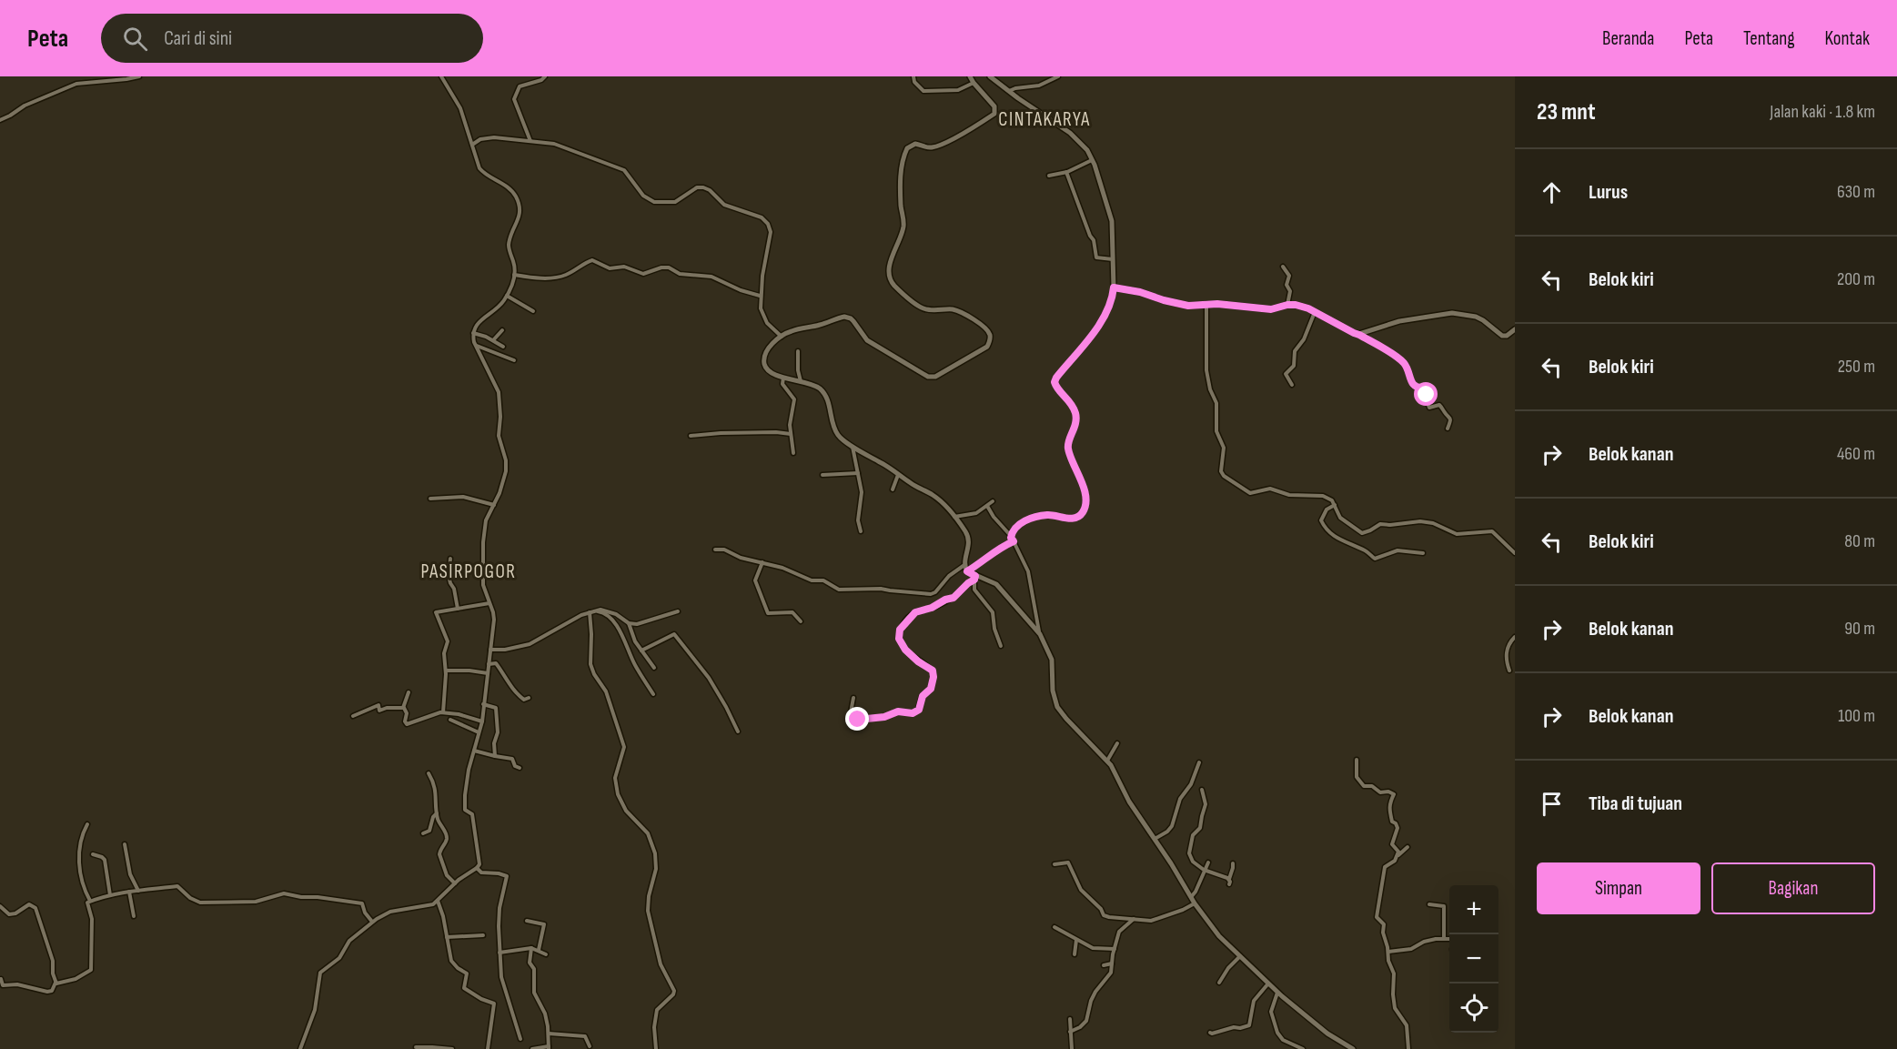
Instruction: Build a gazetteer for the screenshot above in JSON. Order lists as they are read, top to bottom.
{
  "districts": ["CINTAKARYA", "PASIRPOGOR"],
  "page": {
    "header": "Peta",
    "search": "Cari di sini",
    "nav": [
      "Beranda",
      "Peta",
      "Tentang",
      "Kontak"
    ],
    "heading": ["23 mnt", "Jalan kaki · 1.8 km"],
    "list": [
      ["Lurus", "630 m"],
      ["Belok kiri", "200 m"],
      ["Belok kiri", "250 m"],
      ["Belok kanan", "460 m"],
      ["Belok kiri", "80 m"],
      ["Belok kanan", "90 m"],
      ["Belok kanan", "100 m"],
      "Tiba di tujuan"
    ],
    "buttons": ["Simpan", "Bagikan"],
    "map_buttons": ["+", "−"]
  }
}
